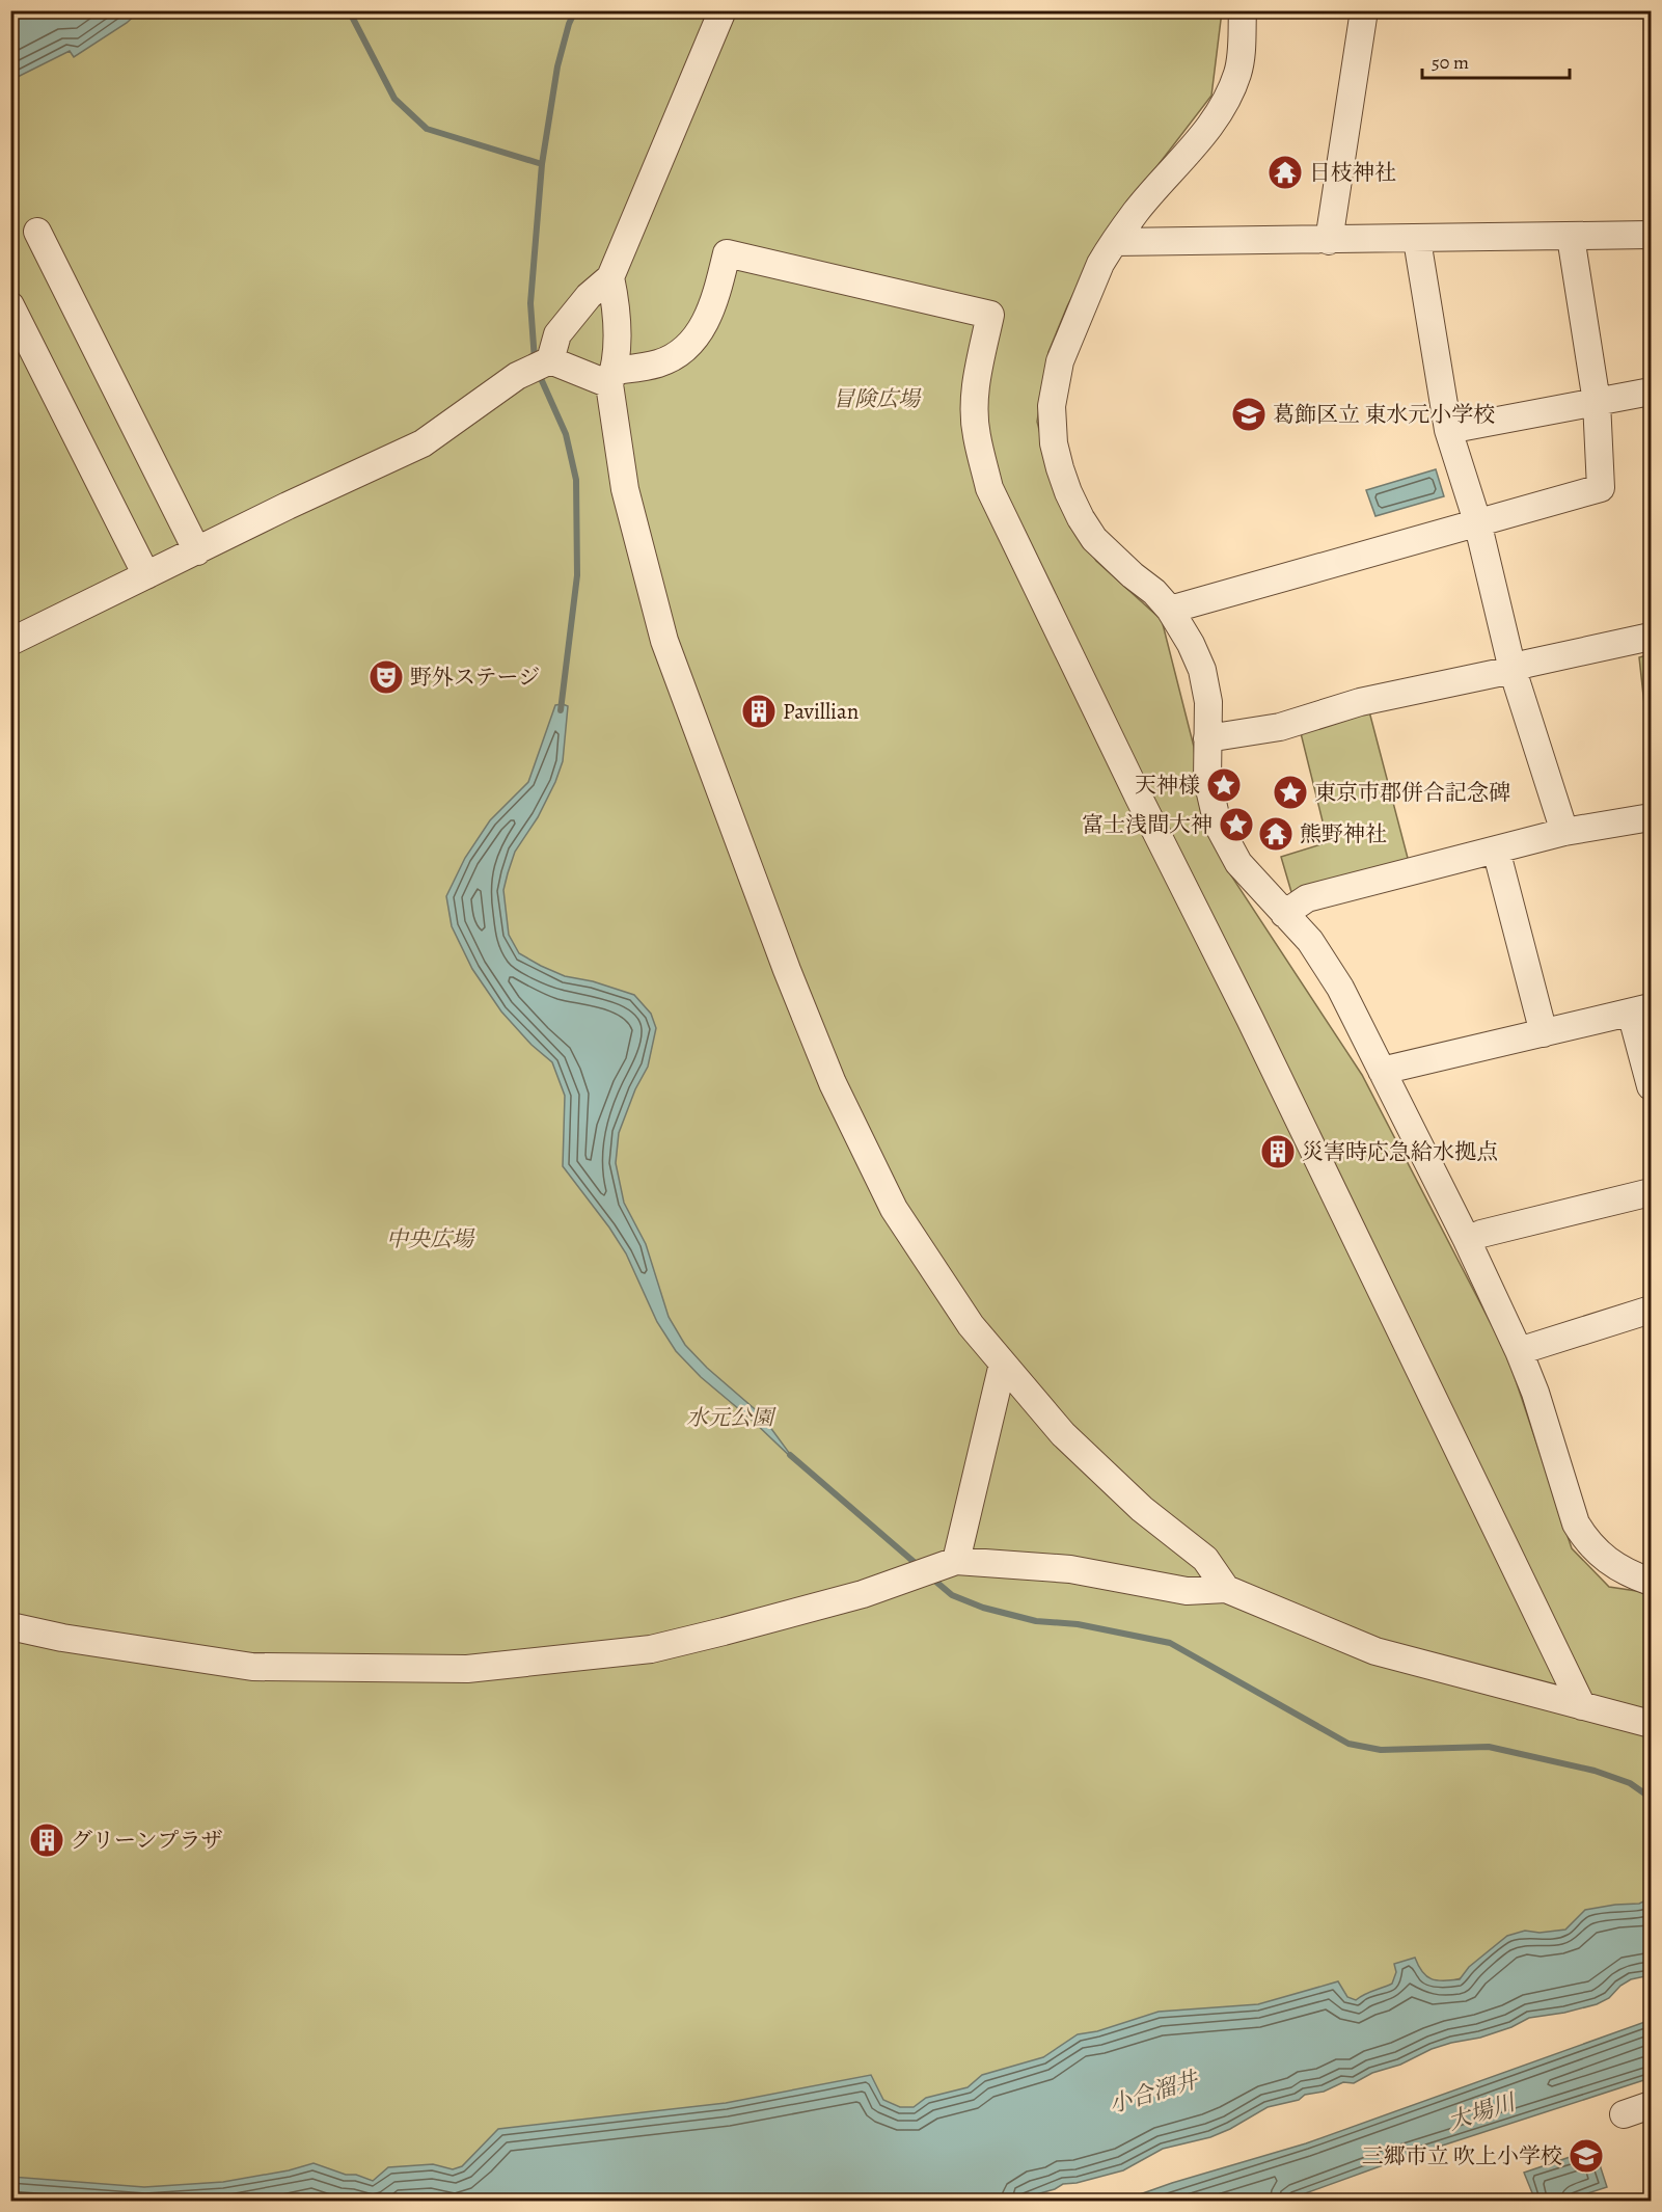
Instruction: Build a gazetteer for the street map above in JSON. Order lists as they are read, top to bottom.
{
  "water": ["小合溜井", "大場川"],
  "parks": ["冒険広場", "中央広場", "水元公園"],
  "places": {
    "temple": ["日枝神社", "熊野神社"],
    "school or university": ["葛飾区立 東水元小学校", "三郷市立 吹上小学校"],
    "theatre": ["野外ステージ"],
    "building": ["Pavillian", "災害時応急給水拠点", "グリーンプラザ"],
    "place": ["天神様", "東京市郡併合記念碑", "富士浅間大神"]
  },
  "scale_bar": "50 m"
}
